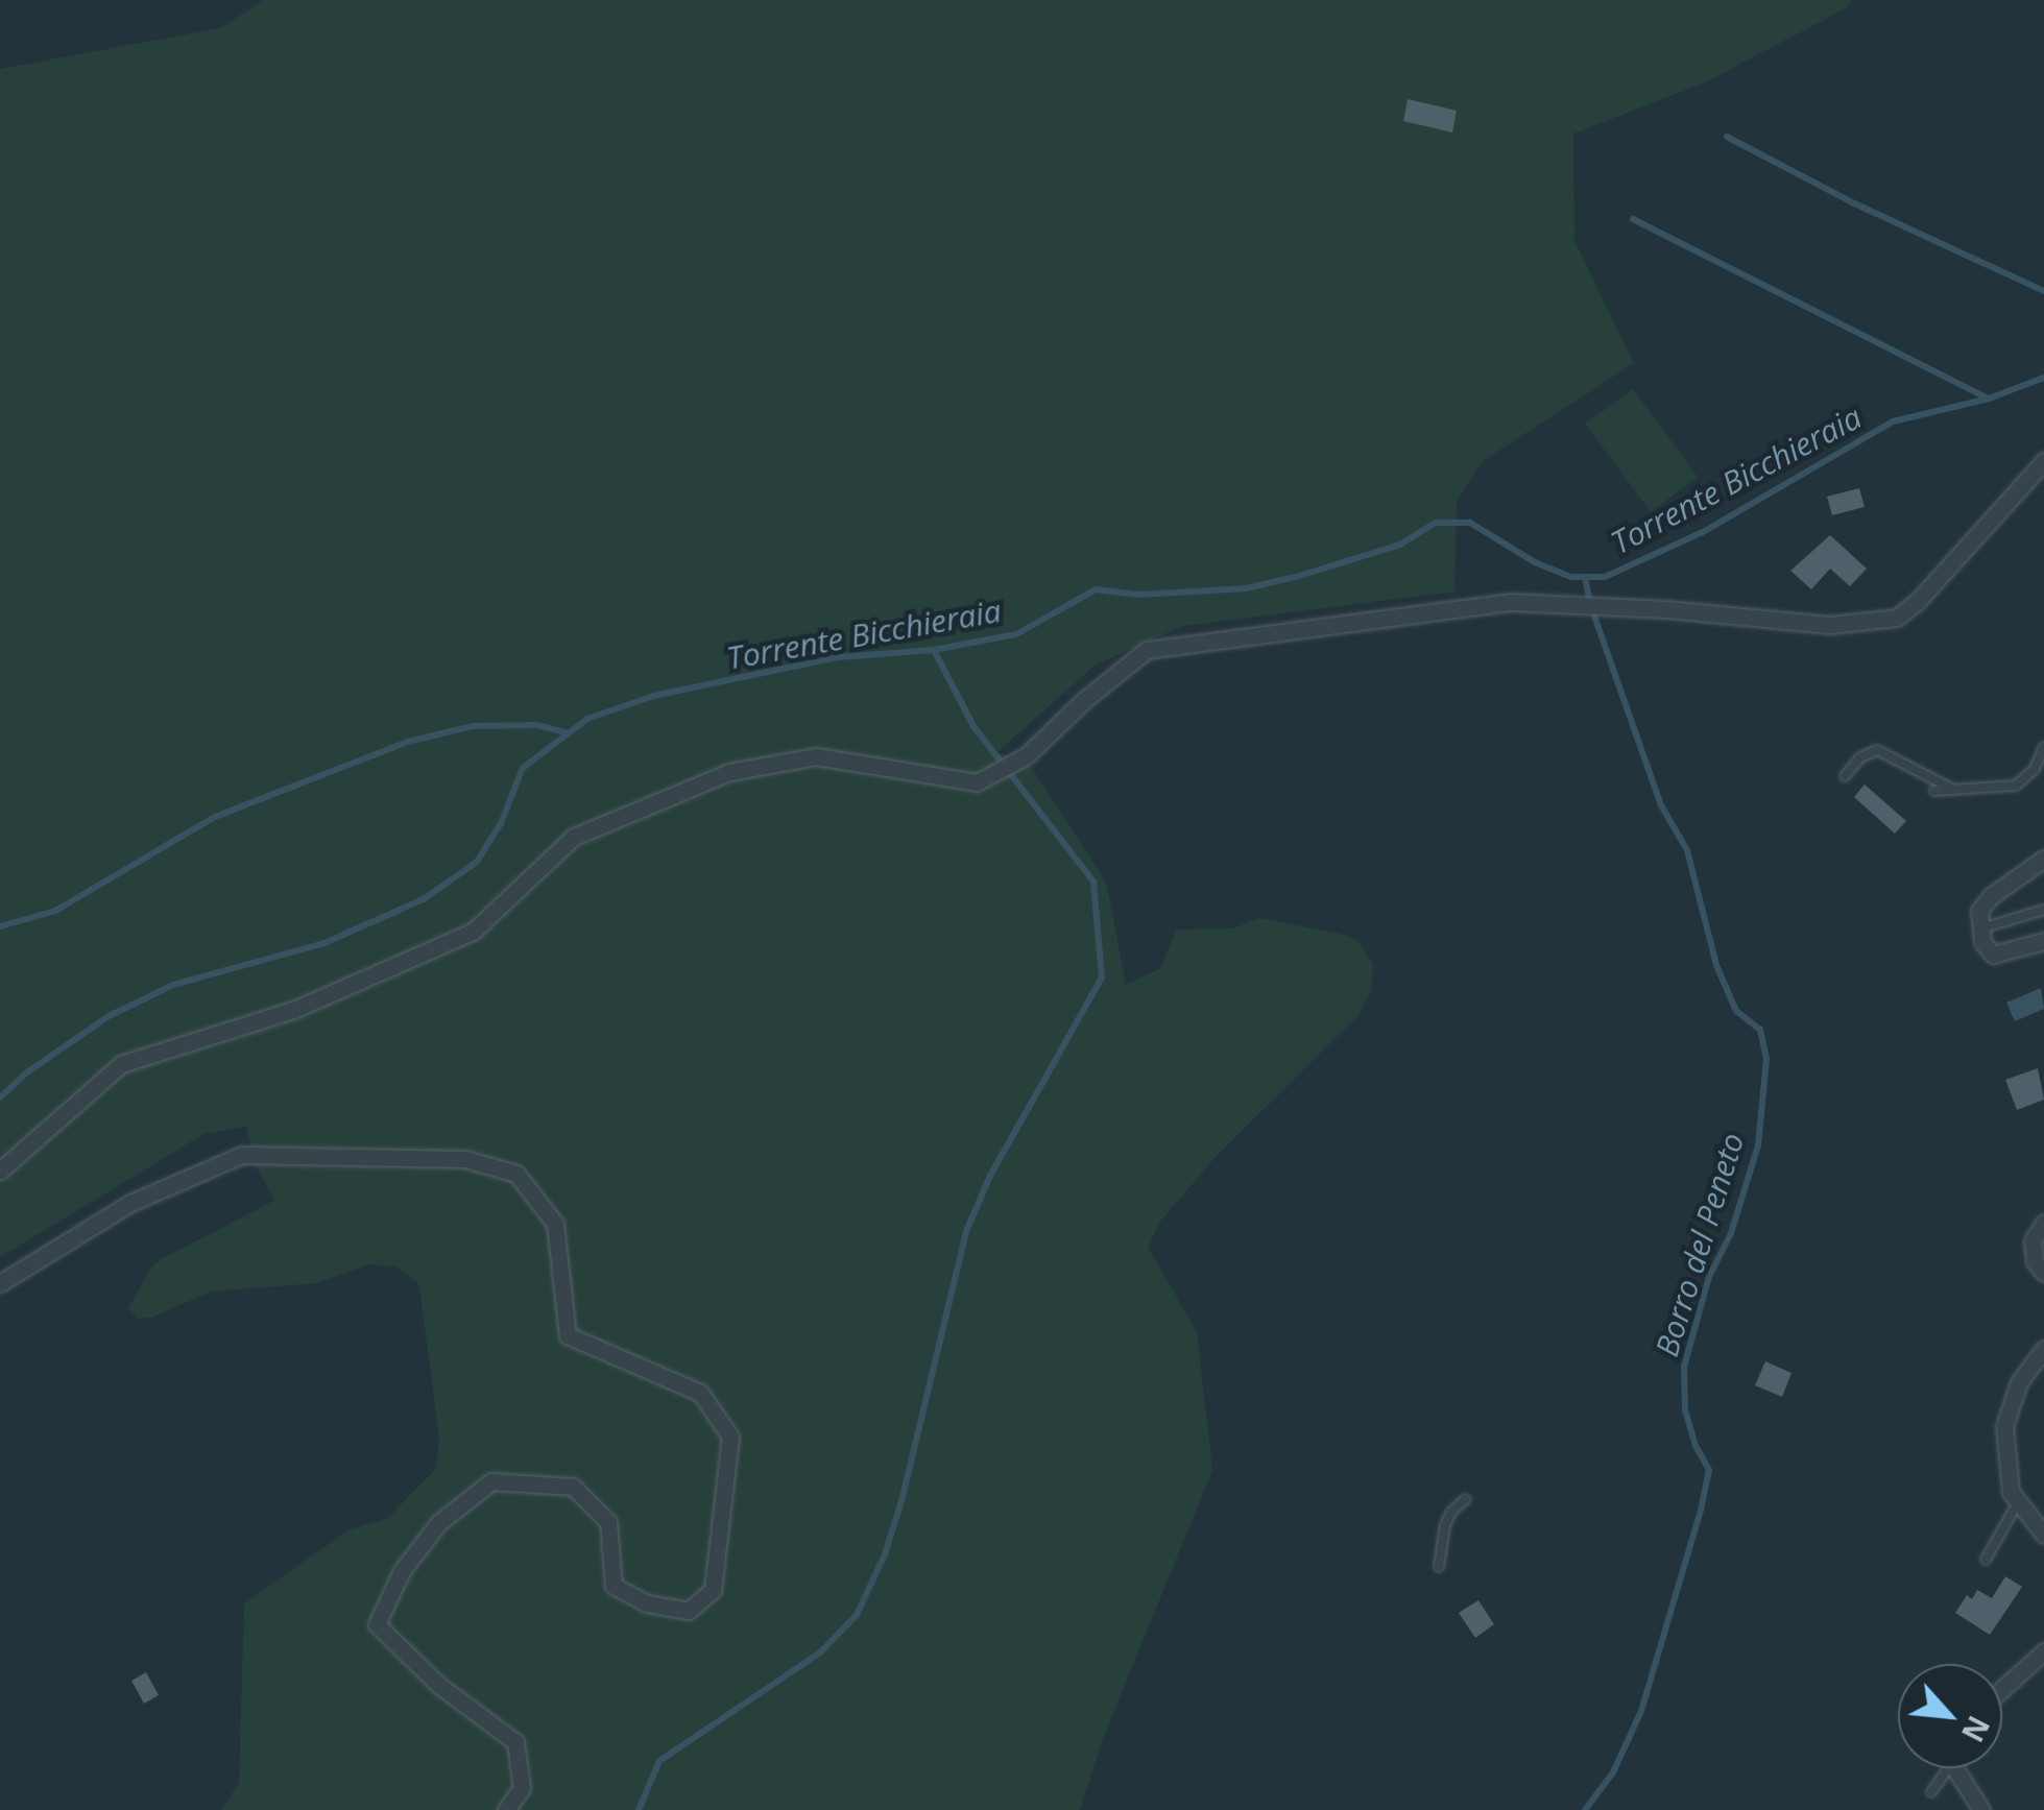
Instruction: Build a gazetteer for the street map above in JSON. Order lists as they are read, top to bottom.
{
  "water": ["Torrente Bicchieraia", "Borro del Peneto"],
  "north": "bottom right"
}
